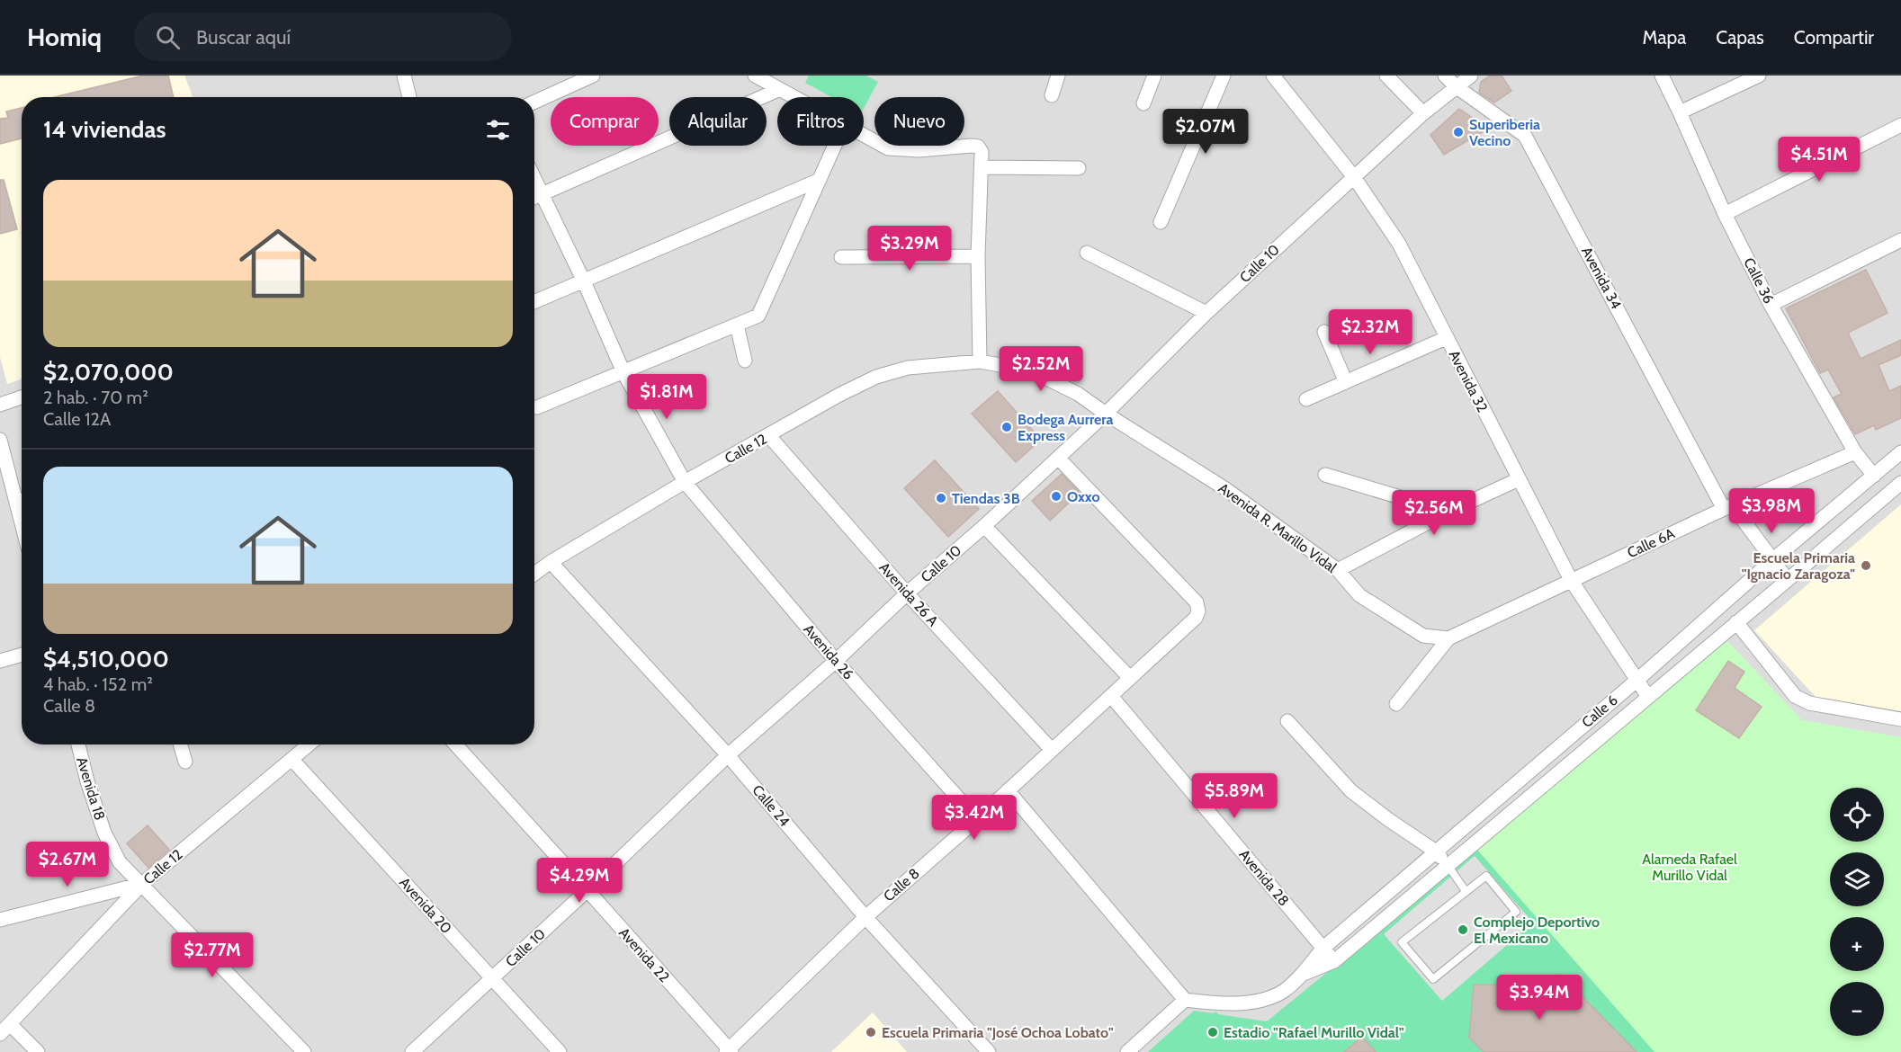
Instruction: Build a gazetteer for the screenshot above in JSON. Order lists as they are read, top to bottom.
{
  "streets": {
    "street": [
      "Calle 10",
      "Avenida 34",
      "Calle 36",
      "Avenida 32",
      "Calle 12",
      "Avenida R. Marillo Vidal",
      "Calle 6A",
      "Avenida 26 A",
      "Avenida 26",
      "Calle 6",
      "Avenida 18",
      "Calle 24",
      "Avenida 28",
      "Calle 8",
      "Avenida 20",
      "Avenida 22"
    ]
  },
  "crossings": [
    ["Calle 10", "Avenida 34"],
    ["Calle 10", "Avenida 32"],
    ["Calle 10", "Calle 12"],
    ["Calle 10", "Avenida R. Marillo Vidal"],
    ["Calle 10", "Avenida 26 A"],
    ["Calle 10", "Avenida 26"],
    ["Calle 10", "Calle 24"],
    ["Calle 10", "Calle 8"],
    ["Calle 10", "Avenida 20"],
    ["Calle 10", "Avenida 22"],
    ["Avenida 34", "Calle 6A"],
    ["Avenida 34", "Calle 6"],
    ["Calle 36", "Calle 6A"],
    ["Calle 36", "Calle 6"],
    ["Avenida 32", "Calle 6A"],
    ["Avenida 32", "Calle 6"],
    ["Calle 12", "Avenida R. Marillo Vidal"],
    ["Calle 12", "Avenida 26 A"],
    ["Calle 12", "Avenida 26"],
    ["Calle 12", "Avenida 18"],
    ["Calle 12", "Calle 24"],
    ["Calle 12", "Avenida 20"],
    ["Avenida R. Marillo Vidal", "Calle 6A"],
    ["Avenida 26 A", "Calle 8"],
    ["Avenida 26", "Calle 8"],
    ["Calle 6", "Avenida 28"],
    ["Calle 24", "Calle 8"],
    ["Avenida 28", "Calle 8"],
    ["Calle 8", "Avenida 22"]
  ],
  "parks": ["Alameda Rafael Murillo Vidal"],
  "places": [
    "Superiberia Vecino",
    "Bodega Aurrera Express",
    "Oxxo",
    "Tiendas 3B",
    "Escuela Primaria \"Ignacio Zaragoza\"",
    "Complejo Deportivo El Mexicano",
    "Escuela Primaria \"José Ochoa Lobato\"",
    "Estadio \"Rafael Murillo Vidal\""
  ],
  "page": {
    "header": "Homiq",
    "search": "Buscar aquí",
    "nav": ["Mapa", "Capas", "Compartir"],
    "chip": [
      "Comprar",
      "Alquilar",
      "Filtros",
      "Nuevo"
    ],
    "heading": "14 viviendas",
    "price": [
      "$2.07M",
      "$4.51M",
      "$3.29M",
      "$2.32M",
      "$2.52M",
      "$1.81M",
      "$3.98M",
      "$2.56M",
      "$5.89M",
      "$3.42M",
      "$2.67M",
      "$4.29M",
      "$2.77M",
      "$3.94M"
    ],
    "list": [
      {
        "name": "$2,070,000",
        "note": "2 hab. · 70 m² · Calle 12A"
      },
      {
        "name": "$4,510,000",
        "note": "4 hab. · 152 m² · Calle 8"
      }
    ],
    "map_buttons": ["+", "−"]
  }
}
